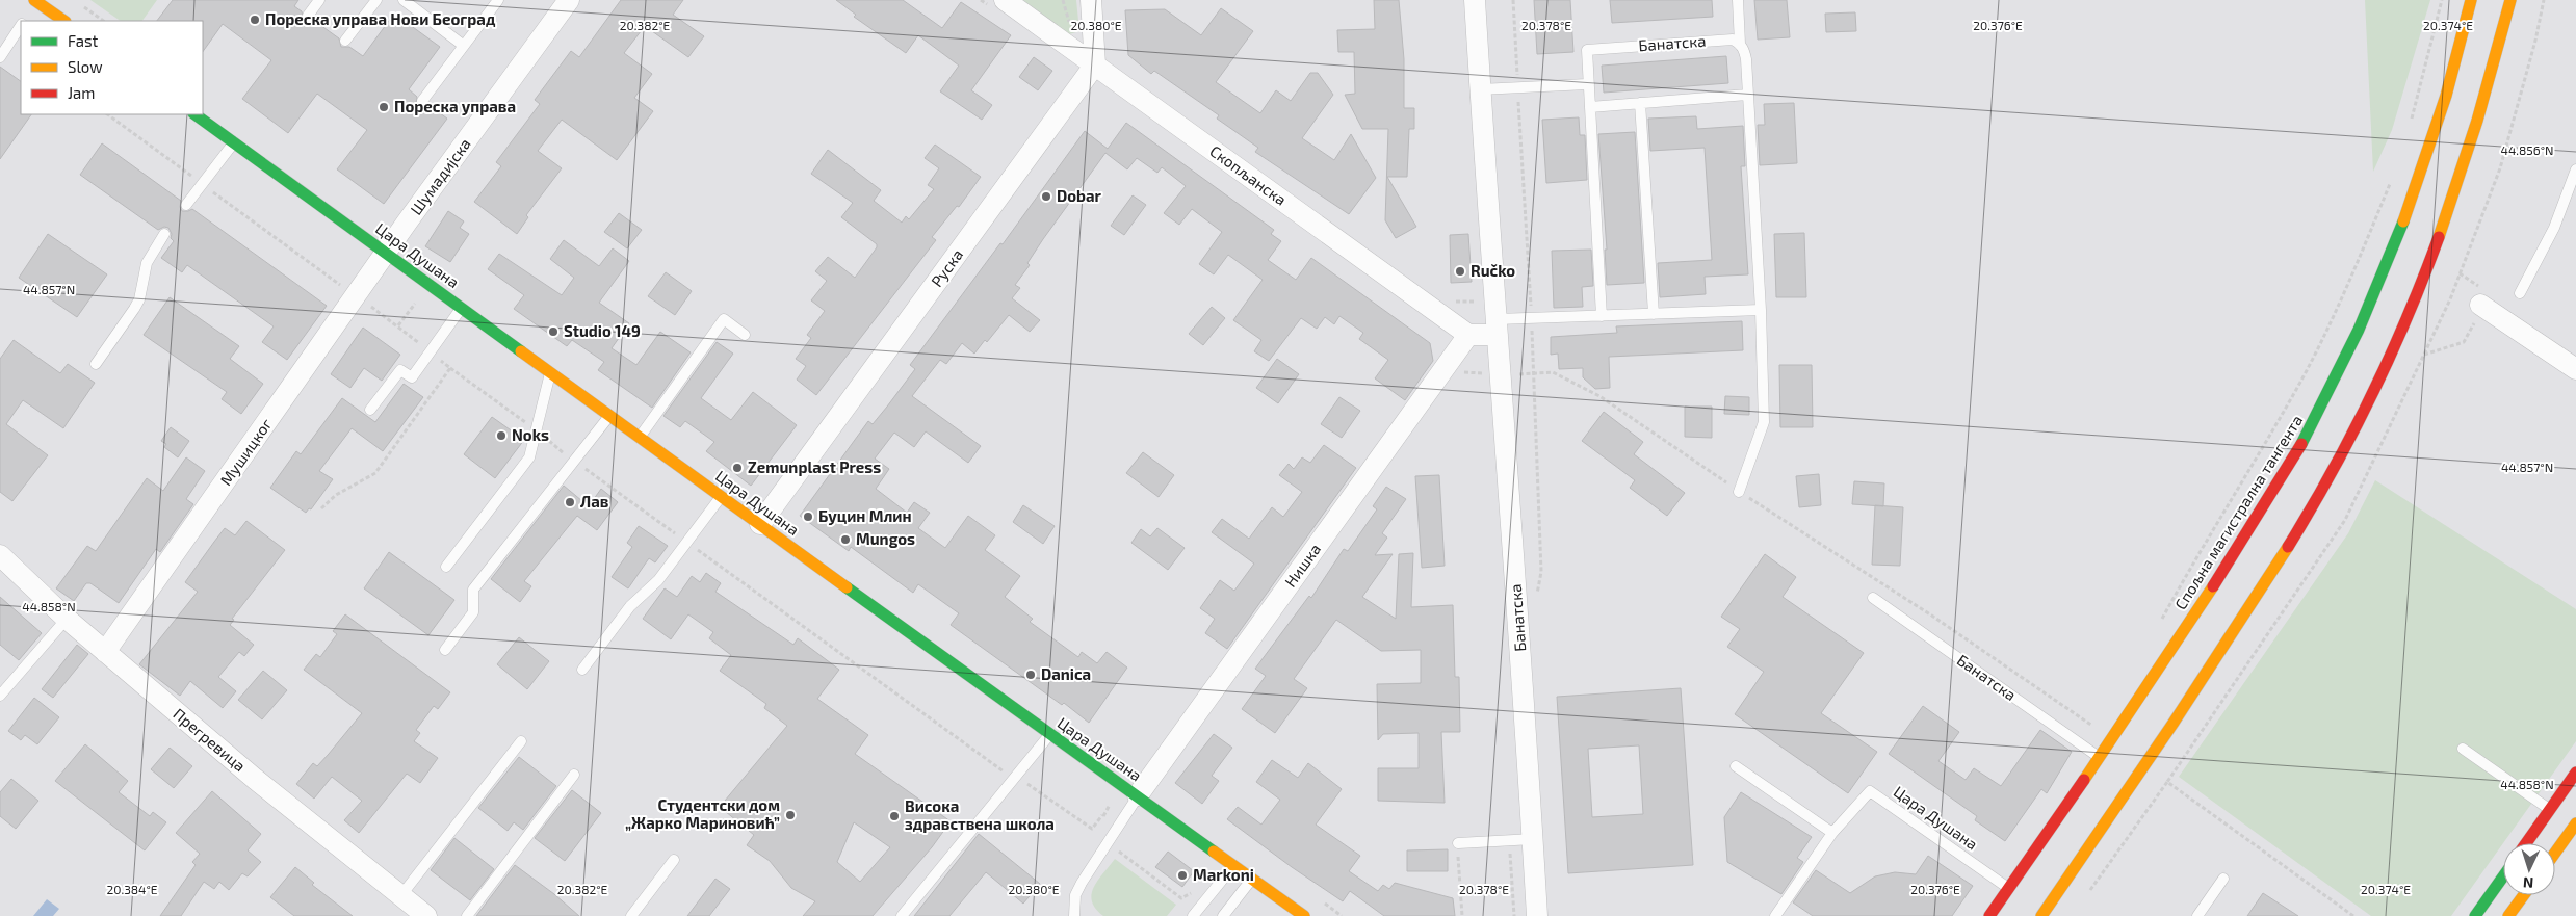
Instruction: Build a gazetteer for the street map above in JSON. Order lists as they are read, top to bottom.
{
  "streets": {
    "main road": ["Цара Душана", "Спољна магистрална тангента"],
    "street": [
      "Банатска",
      "Скопљанска",
      "Шумадијска",
      "Руска",
      "Мушицког",
      "Нишка",
      "Прегревица"
    ]
  },
  "crossings": [
    ["Банатска", "Спољна магистрална тангента"],
    ["Скопљанска", "Руска"],
    ["Скопљанска", "Нишка"],
    ["Шумадијска", "Цара Душана"],
    ["Шумадијска", "Мушицког"],
    ["Цара Душана", "Руска"],
    ["Цара Душана", "Мушицког"],
    ["Цара Душана", "Спољна магистрална тангента"],
    ["Цара Душана", "Нишка"],
    ["Мушицког", "Прегревица"]
  ],
  "places": [
    "Пореска управа Нови Београд",
    "Пореска управа",
    "Dobar",
    "Ručko",
    "Studio 149",
    "Noks",
    "Zemunplast Press",
    "Лав",
    "Буцин Млин",
    "Mungos",
    "Danica",
    "Студентски дом „Жарко Мариновић”",
    "Висока здравствена школа",
    "Markoni"
  ],
  "legend": ["Fast", "Slow", "Jam"],
  "north": "bottom",
  "coordinates": [
    "20.382°E",
    "20.380°E",
    "20.378°E",
    "20.376°E",
    "20.374°E",
    "44.856°N",
    "44.857°N",
    "44.858°N",
    "20.384°E"
  ]
}
